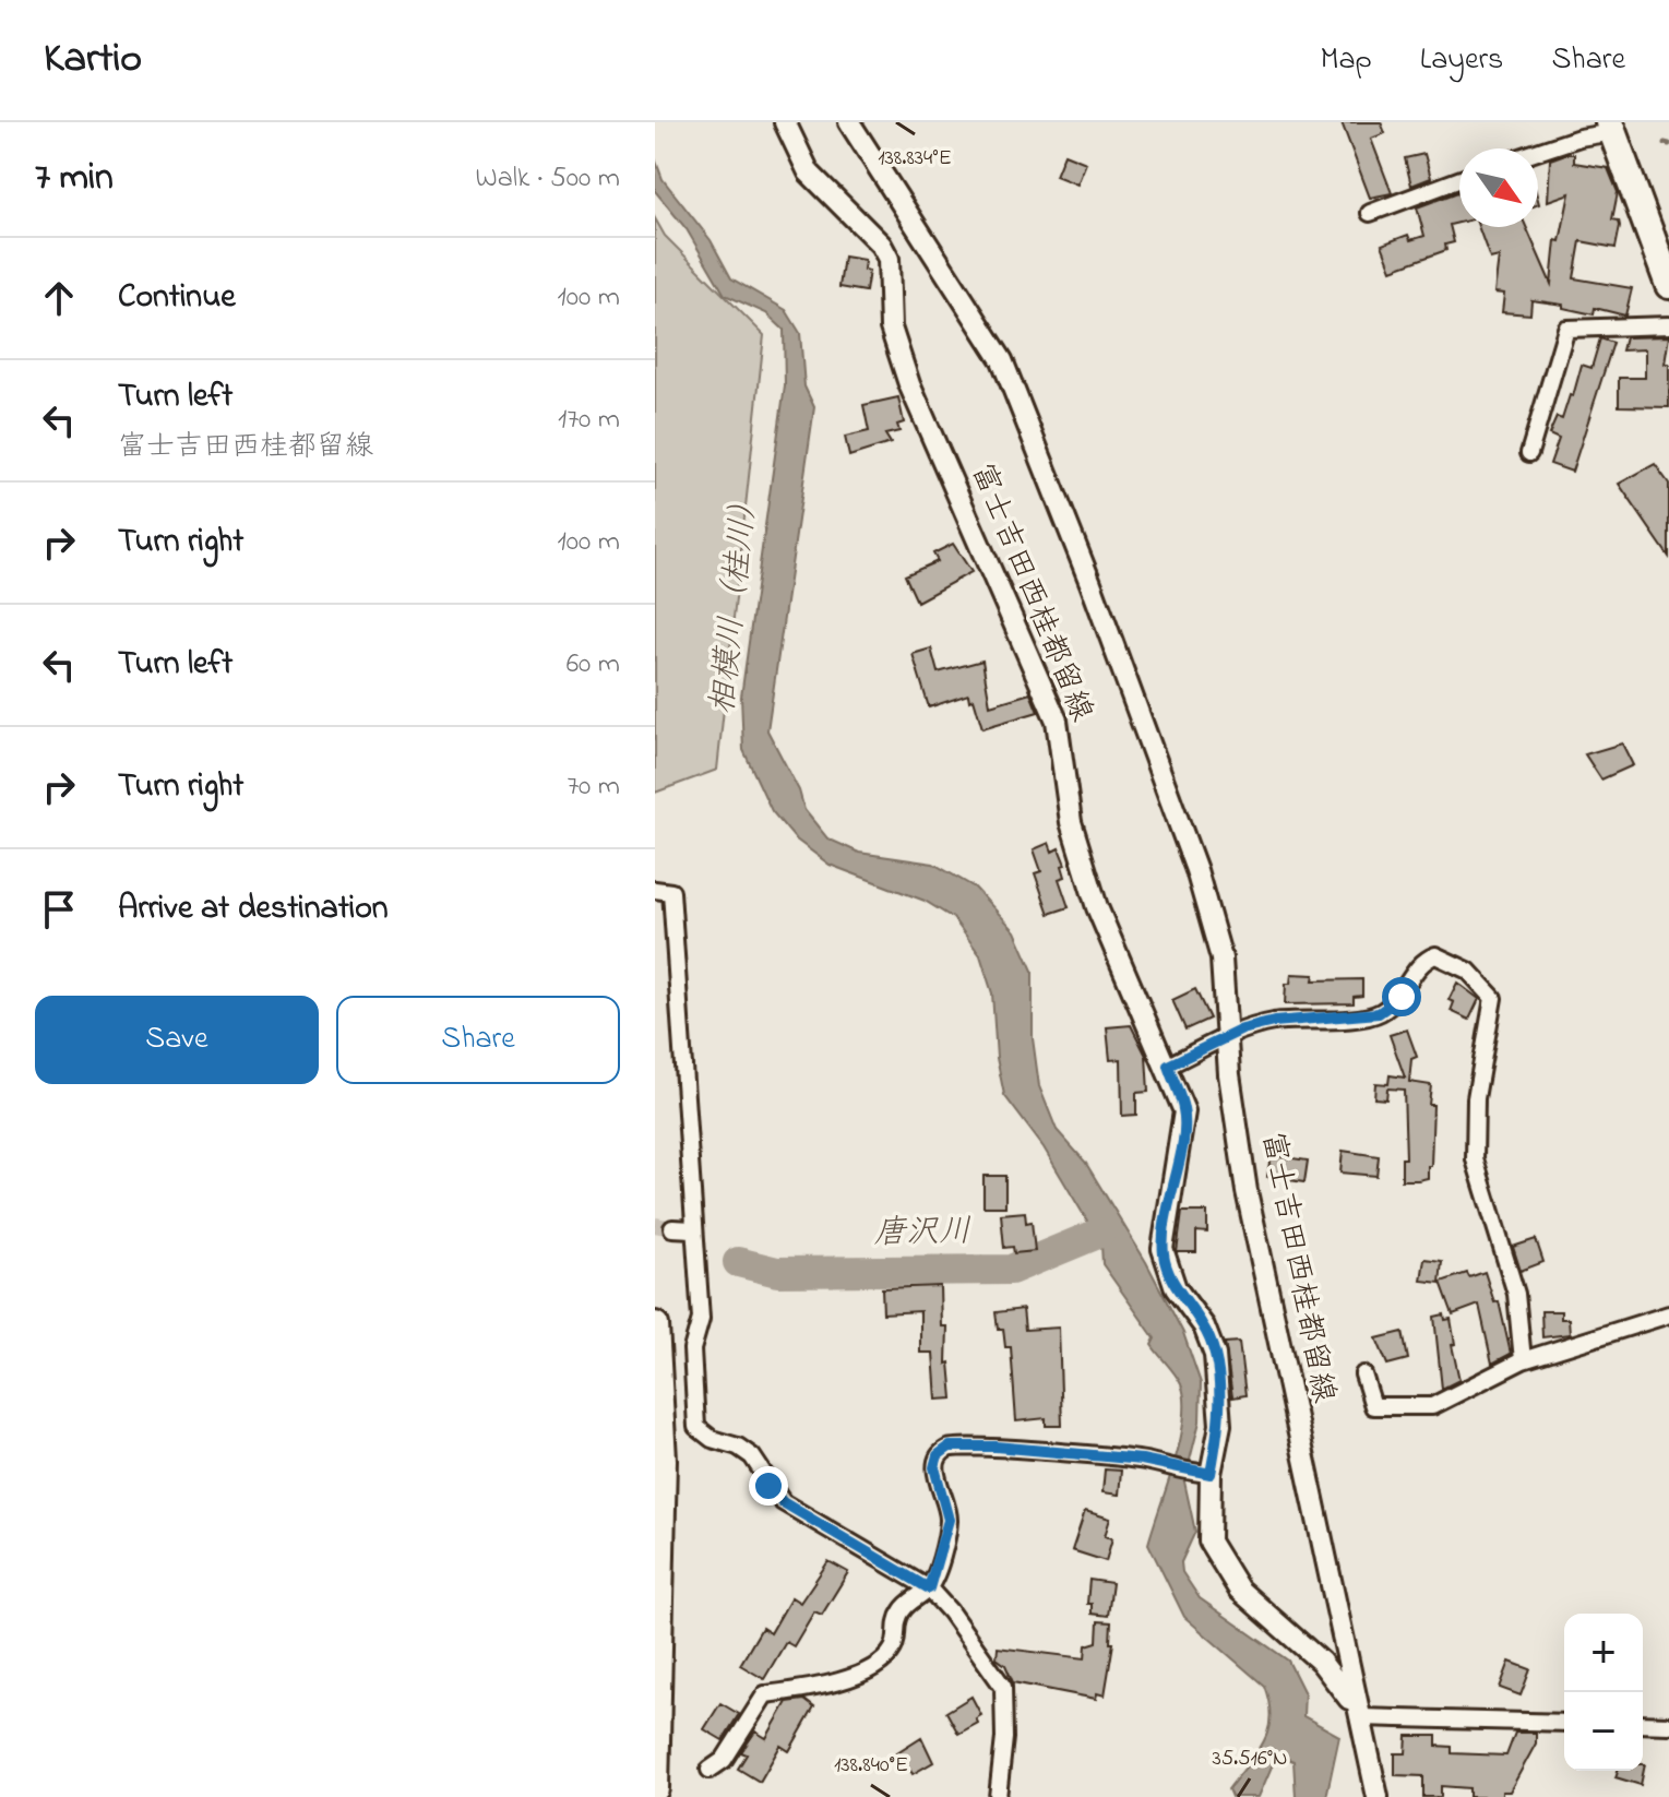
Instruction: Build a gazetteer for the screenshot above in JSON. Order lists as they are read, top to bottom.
{
  "streets": {
    "main road": ["富士吉田西桂都留線"]
  },
  "water": ["相模川（桂川）", "唐沢川"],
  "north": "bottom right",
  "page": {
    "header": "Kartio",
    "nav": ["Map", "Layers", "Share"],
    "heading": ["7 min", "Walk · 500 m"],
    "list": [
      ["Continue", "100 m"],
      ["Turn left", "富士吉田西桂都留線", "170 m"],
      ["Turn right", "100 m"],
      ["Turn left", "60 m"],
      ["Turn right", "70 m"],
      "Arrive at destination"
    ],
    "buttons": ["Save", "Share"],
    "map_buttons": ["+", "−"]
  },
  "coordinates": ["138.834°E", "35.516°N", "138.840°E"]
}
